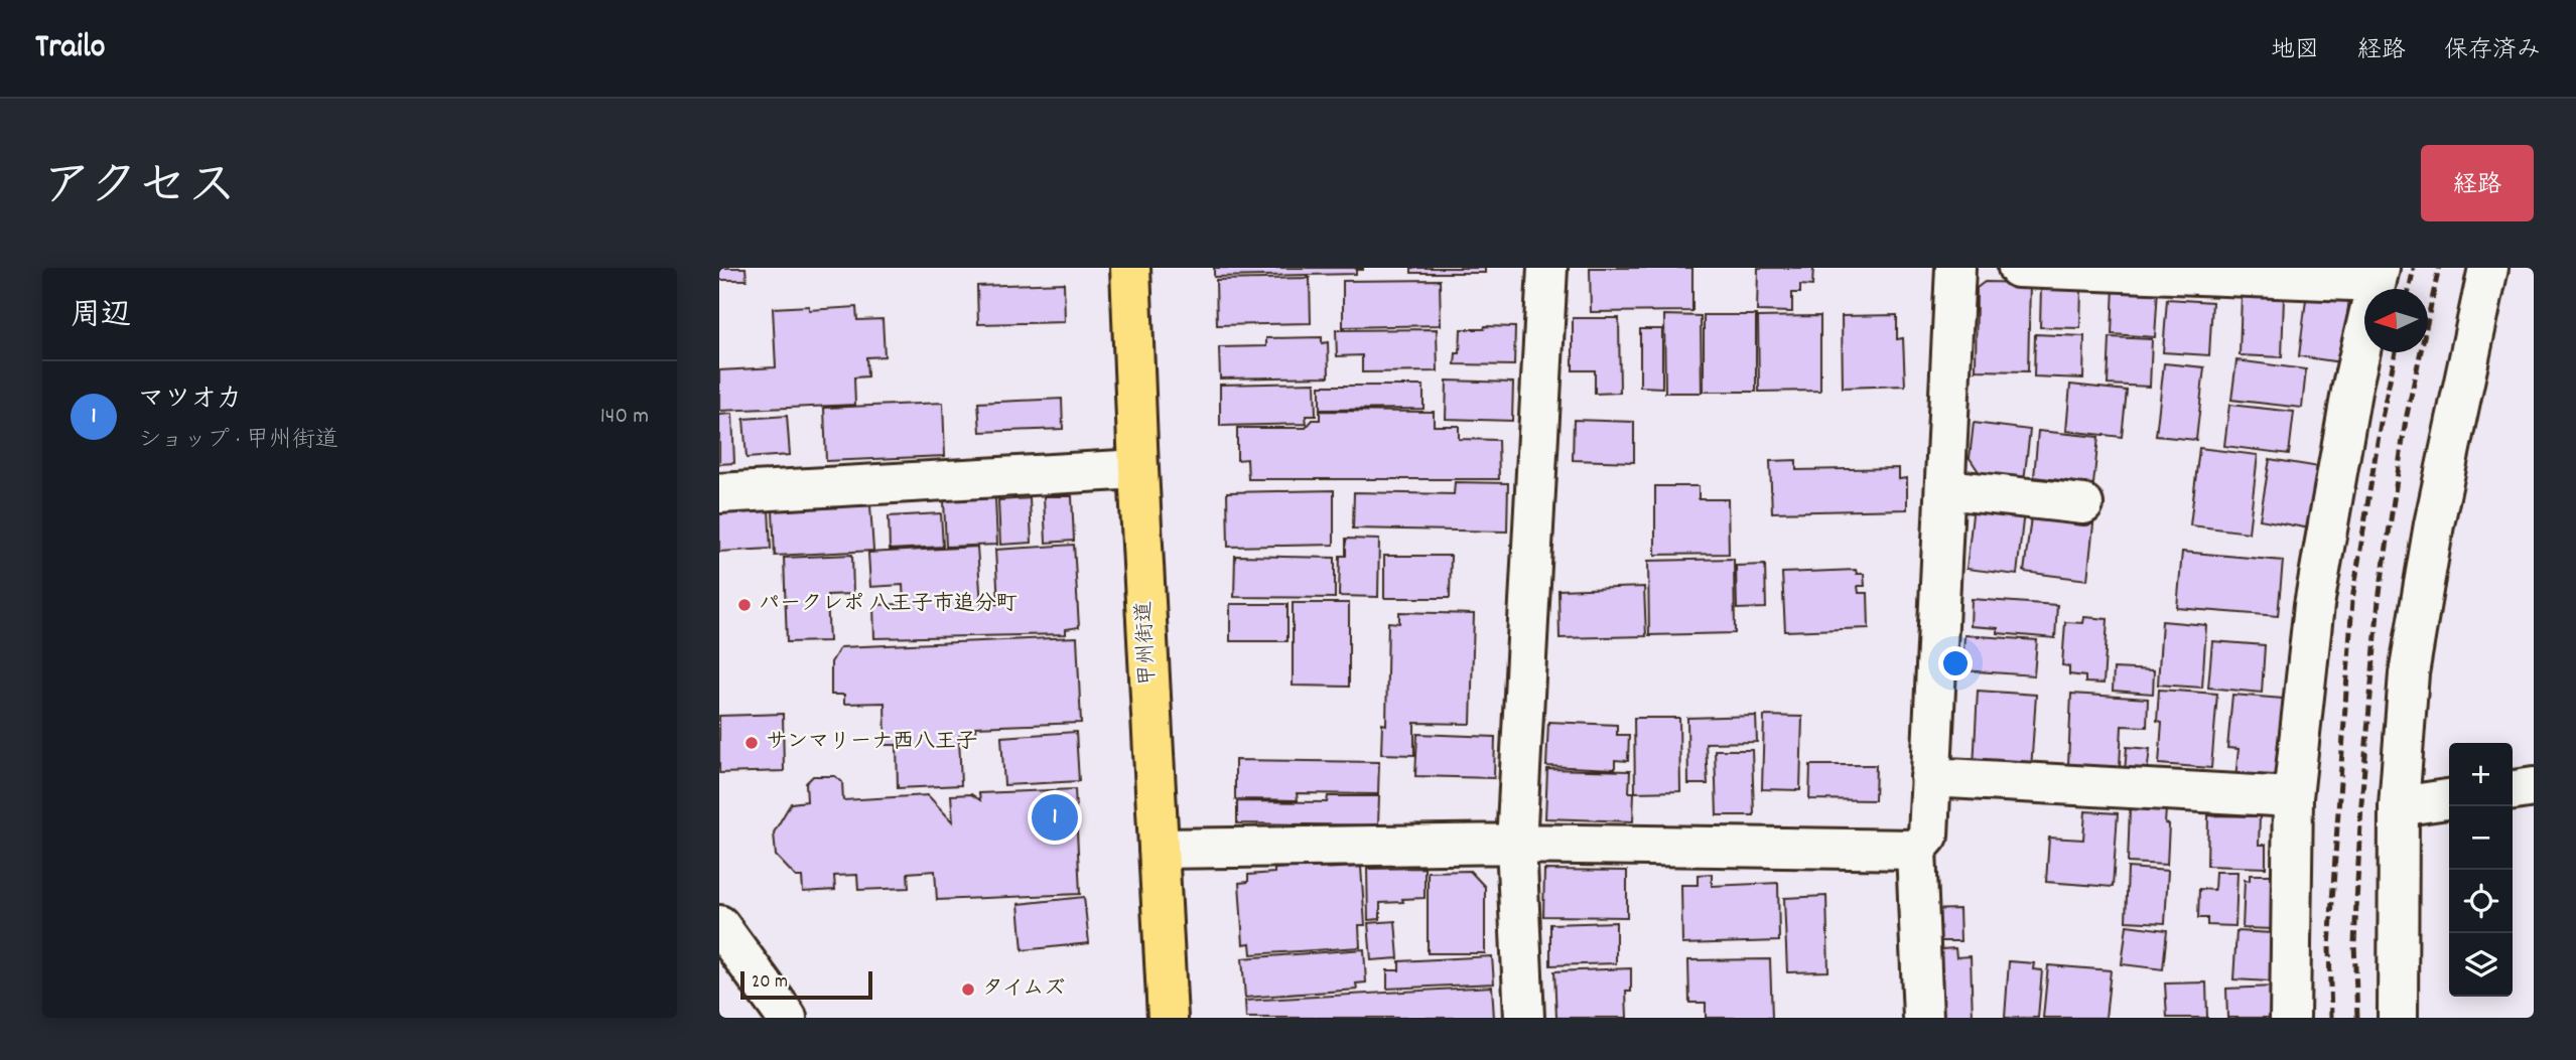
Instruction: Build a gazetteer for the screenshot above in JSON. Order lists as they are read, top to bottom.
{
  "streets": {
    "highway": ["甲州街道"]
  },
  "places": ["パークレポ 八王子市追分町", "サンマリーナ西八王子", "タイムズ"],
  "scale_bar": "20 m",
  "north": "left",
  "page": {
    "header": "Trailo",
    "nav": ["地図", "経路", "保存済み"],
    "title": "アクセス",
    "buttons": "経路",
    "heading": "周辺",
    "list": [
      {
        "mark": "1",
        "name": "マツオカ",
        "note": "ショップ · 甲州街道",
        "value": "140 m"
      }
    ],
    "map_buttons": ["+", "−"],
    "pins": "1",
    "scale": "20 m"
  }
}
